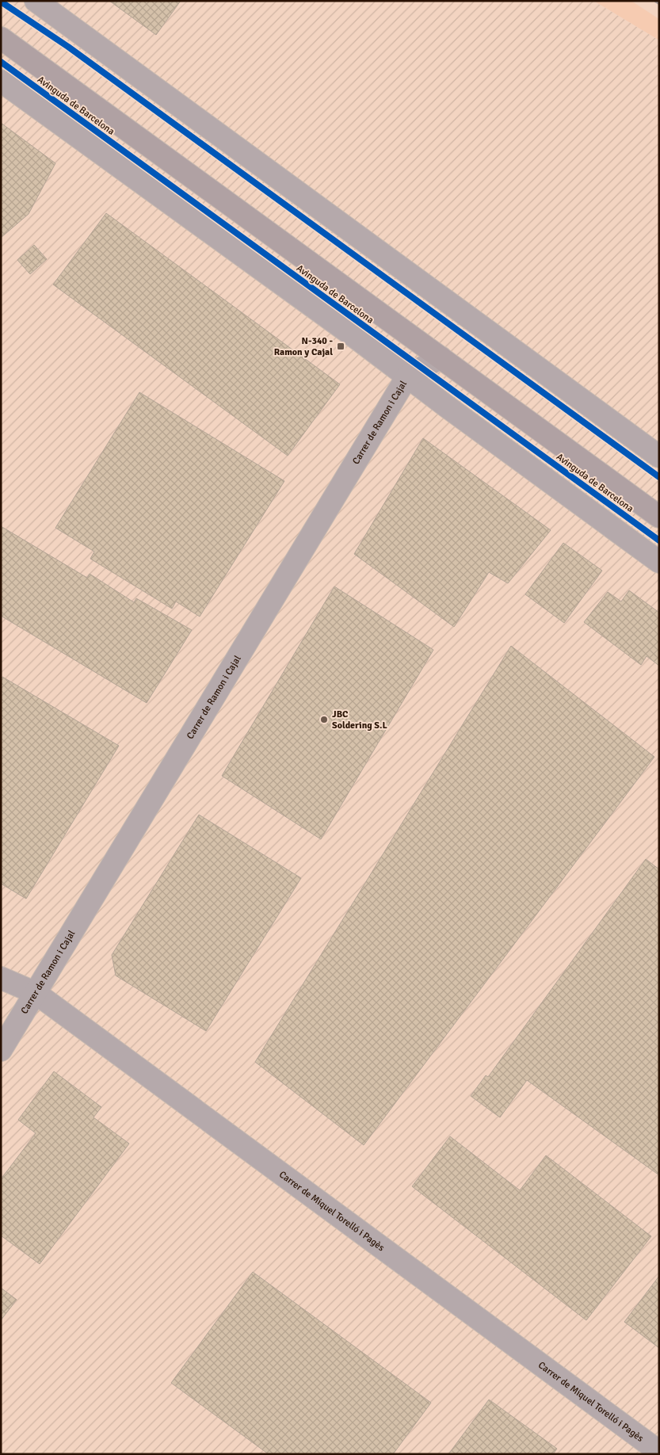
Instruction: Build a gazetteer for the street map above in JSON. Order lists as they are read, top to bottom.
{
  "streets": {
    "main road": ["Avinguda de Barcelona"],
    "street": ["Carrer de Ramon i Cajal", "Carrer de Miquel Torelló i Pagès"]
  },
  "crossings": [
    ["Avinguda de Barcelona", "Carrer de Ramon i Cajal"],
    ["Carrer de Ramon i Cajal", "Carrer de Miquel Torelló i Pagès"]
  ],
  "places": {
    "transit": ["N-340 - Ramon y Cajal"],
    "other": ["JBC Soldering S.L"]
  }
}
